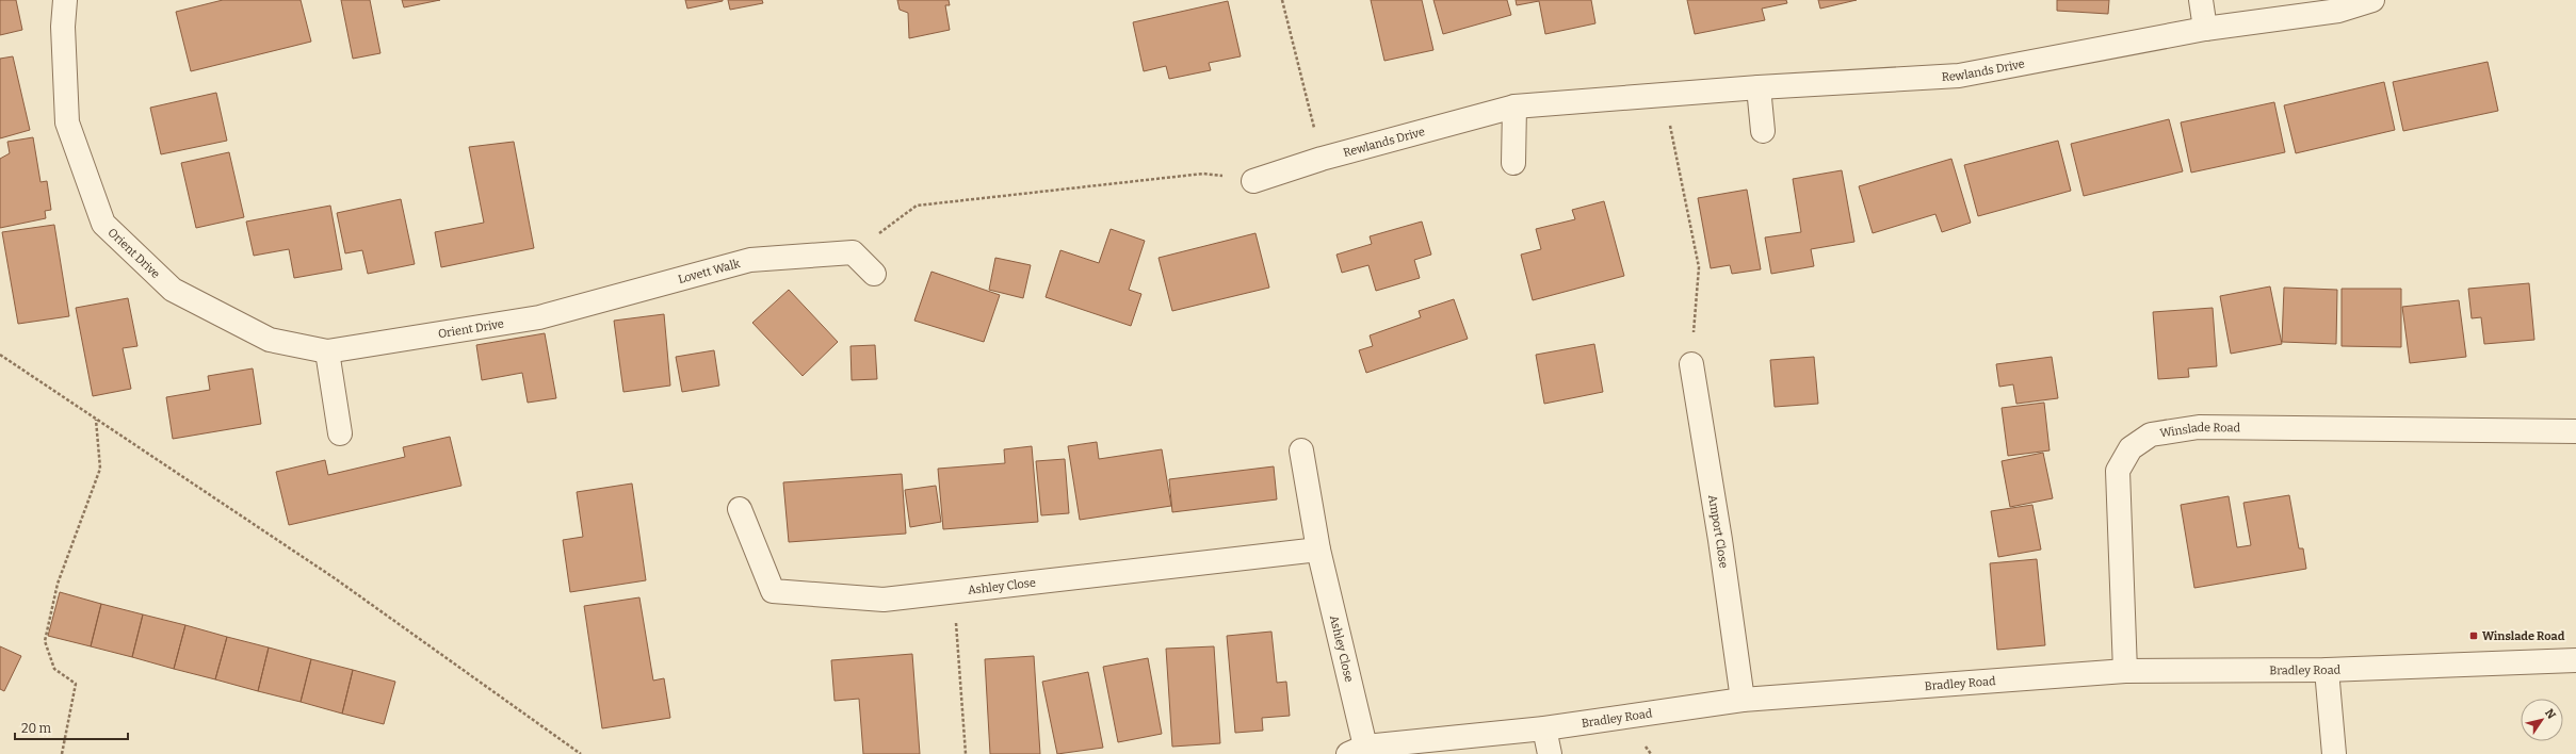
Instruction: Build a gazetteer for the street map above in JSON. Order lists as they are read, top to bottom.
{
  "streets": {
    "street": [
      "Rewlands Drive",
      "Orient Drive",
      "Lovett Walk",
      "Winslade Road",
      "Amport Close",
      "Ashley Close",
      "Bradley Road"
    ]
  },
  "crossings": [
    ["Orient Drive", "Lovett Walk"],
    ["Winslade Road", "Bradley Road"],
    ["Amport Close", "Bradley Road"],
    ["Ashley Close", "Bradley Road"]
  ],
  "places": {
    "transit": ["Winslade Road"]
  },
  "scale_bar": "20 m",
  "north": "top right"
}
